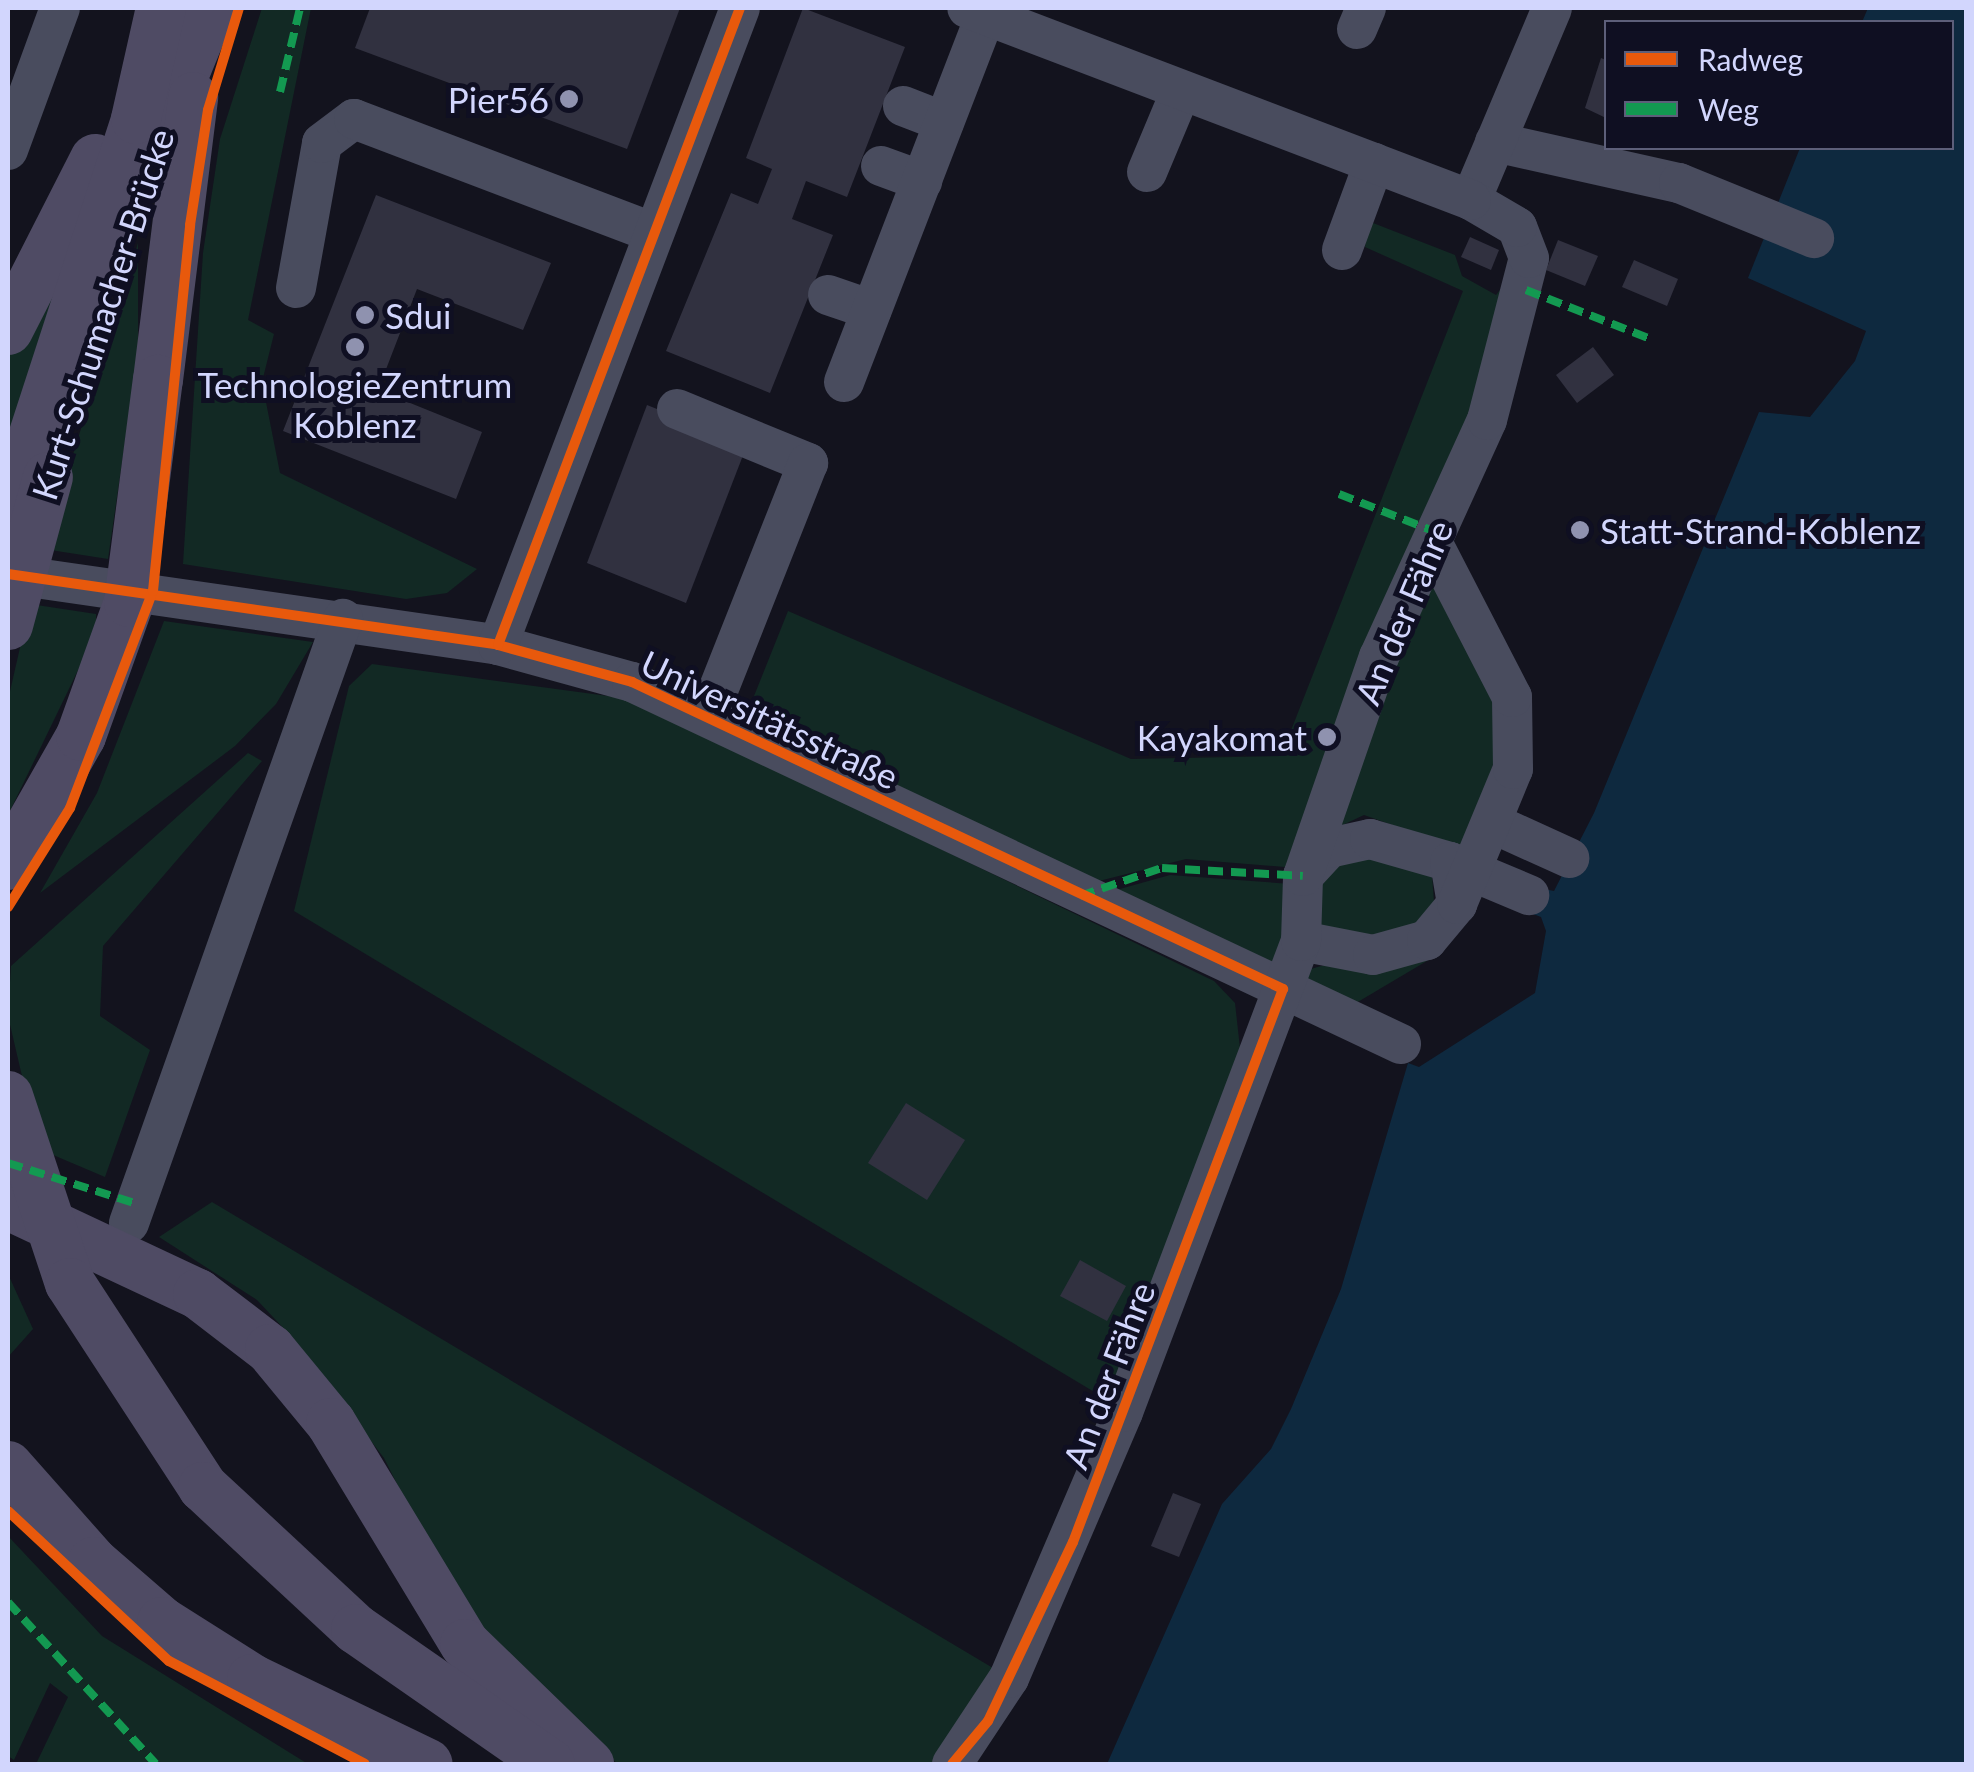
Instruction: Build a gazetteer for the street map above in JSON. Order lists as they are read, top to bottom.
{
  "streets": {
    "main road": ["Kurt-Schumacher-Brücke"],
    "street": ["An der Fähre", "Universitätsstraße"]
  },
  "crossings": [
    ["An der Fähre", "Universitätsstraße"]
  ],
  "places": [
    "Pier56",
    "Sdui",
    "TechnologieZentrum Koblenz",
    "Statt-Strand-Koblenz",
    "Kayakomat"
  ],
  "legend": ["Radweg", "Weg"]
}
